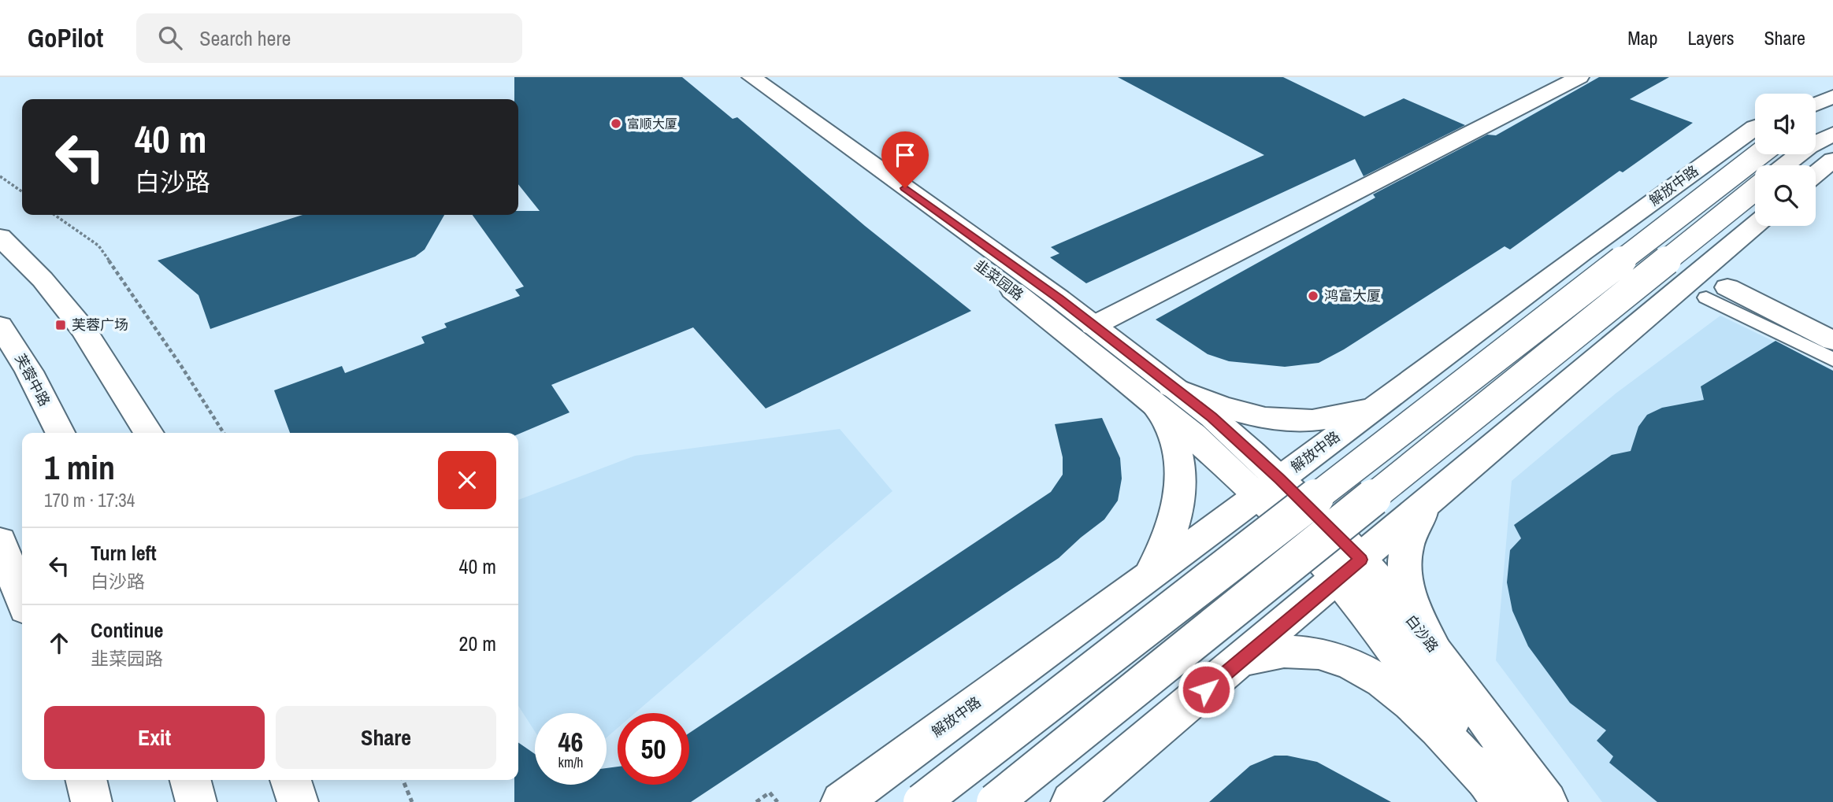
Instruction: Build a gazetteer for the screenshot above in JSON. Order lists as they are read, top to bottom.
{
  "streets": {
    "street": [
      "解放中路",
      "韭菜园路",
      "芙蓉中路",
      "白沙路"
    ]
  },
  "crossings": [
    ["解放中路", "韭菜园路"],
    ["解放中路", "白沙路"],
    ["韭菜园路", "白沙路"]
  ],
  "places": {
    "other": ["富顺大厦", "鸿富大厦"],
    "transit": ["芙蓉广场"]
  },
  "page": {
    "header": "GoPilot",
    "search": "Search here",
    "nav": ["Map", "Layers", "Share"],
    "turn": ["40 m", "白沙路"],
    "heading": ["1 min", "170 m · 17:34"],
    "list": [
      {
        "name": "Turn left",
        "note": "白沙路",
        "value": "40 m"
      },
      {
        "name": "Continue",
        "note": "韭菜园路",
        "value": "20 m"
      }
    ],
    "buttons": ["Exit", "Share"],
    "speed": "46 km/h",
    "limit": "50"
  }
}
